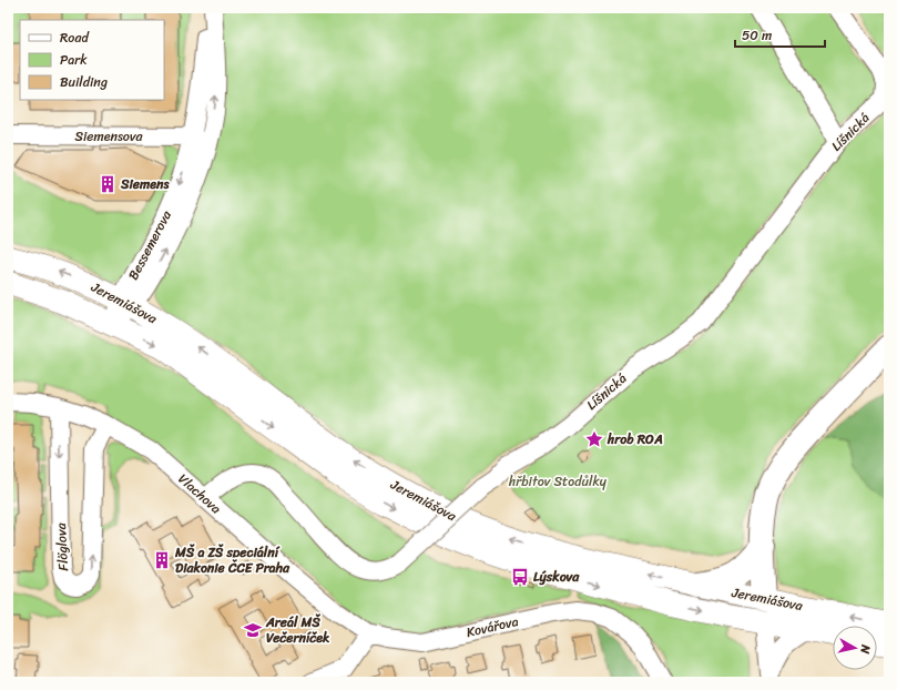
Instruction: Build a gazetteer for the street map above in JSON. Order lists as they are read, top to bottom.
{
  "streets": {
    "main road": ["Jeremiášova"],
    "street": [
      "Líšnická",
      "Siemensova",
      "Bessemerova",
      "Vlachova",
      "Flöglova",
      "Kovářova"
    ]
  },
  "crossings": [
    ["Líšnická", "Vlachova"],
    ["Siemensova", "Bessemerova"],
    ["Bessemerova", "Jeremiášova"],
    ["Vlachova", "Flöglova"],
    ["Vlachova", "Kovářova"]
  ],
  "parks": ["hřbitov Stodůlky"],
  "places": {
    "building": ["Siemens", "MŠ a ZŠ speciální Diakonie ČCE Praha"],
    "place": ["hrob ROA"],
    "bus stop": ["Lýskova"],
    "school or university": ["Areál MŠ Večerníček"]
  },
  "legend": ["Road", "Park", "Building"],
  "scale_bar": "50 m",
  "north": "right"
}
